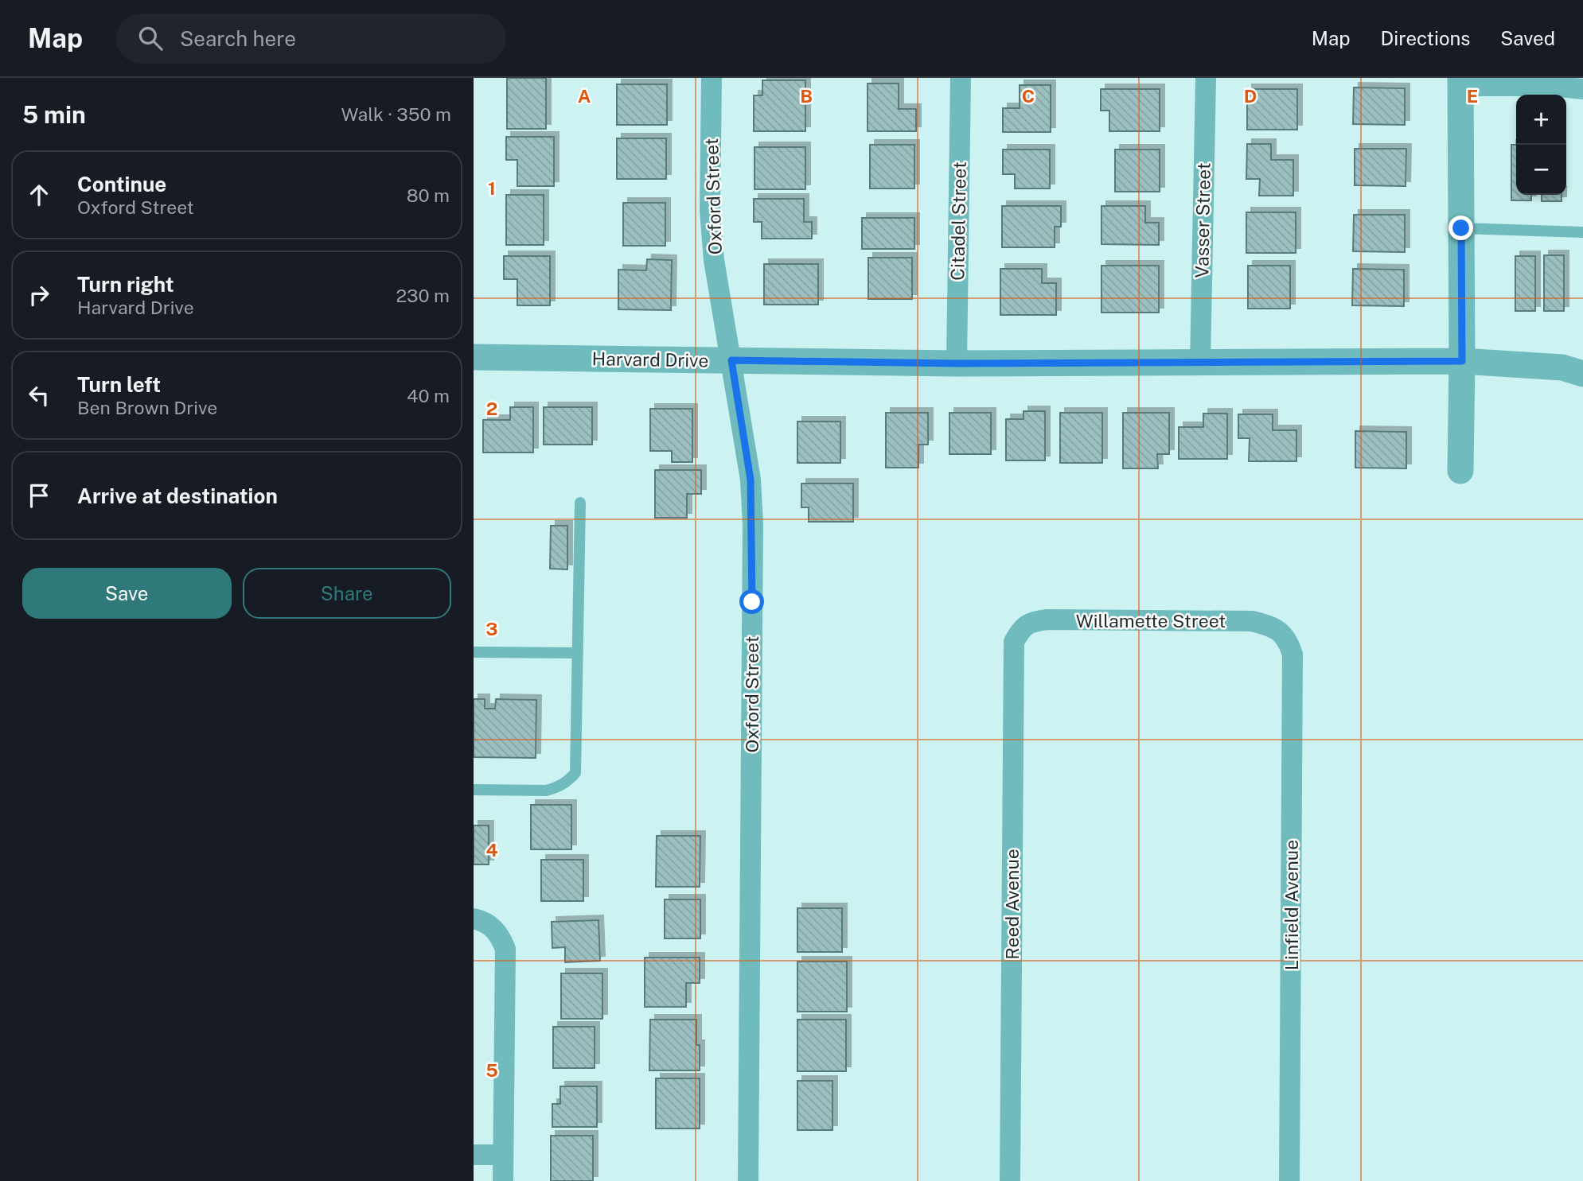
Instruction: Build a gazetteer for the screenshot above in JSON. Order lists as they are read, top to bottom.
{
  "streets": {
    "street": [
      "Oxford Street",
      "Vasser Street",
      "Citadel Street",
      "Harvard Drive",
      "Willamette Street",
      "Reed Avenue",
      "Linfield Avenue"
    ]
  },
  "crossings": [
    ["Oxford Street", "Harvard Drive"],
    ["Vasser Street", "Harvard Drive"],
    ["Citadel Street", "Harvard Drive"],
    ["Willamette Street", "Reed Avenue"],
    ["Willamette Street", "Linfield Avenue"]
  ],
  "page": {
    "header": "Map",
    "search": "Search here",
    "nav": ["Map", "Directions", "Saved"],
    "heading": ["5 min", "Walk · 350 m"],
    "map_buttons": ["+", "−"],
    "list": [
      ["Continue", "Oxford Street", "80 m"],
      ["Turn right", "Harvard Drive", "230 m"],
      ["Turn left", "Ben Brown Drive", "40 m"],
      "Arrive at destination"
    ],
    "buttons": ["Save", "Share"]
  },
  "grid": {
    "columns": [
      "A",
      "B",
      "C",
      "D",
      "E"
    ],
    "rows": [
      "1",
      "2",
      "3",
      "4",
      "5"
    ]
  }
}
